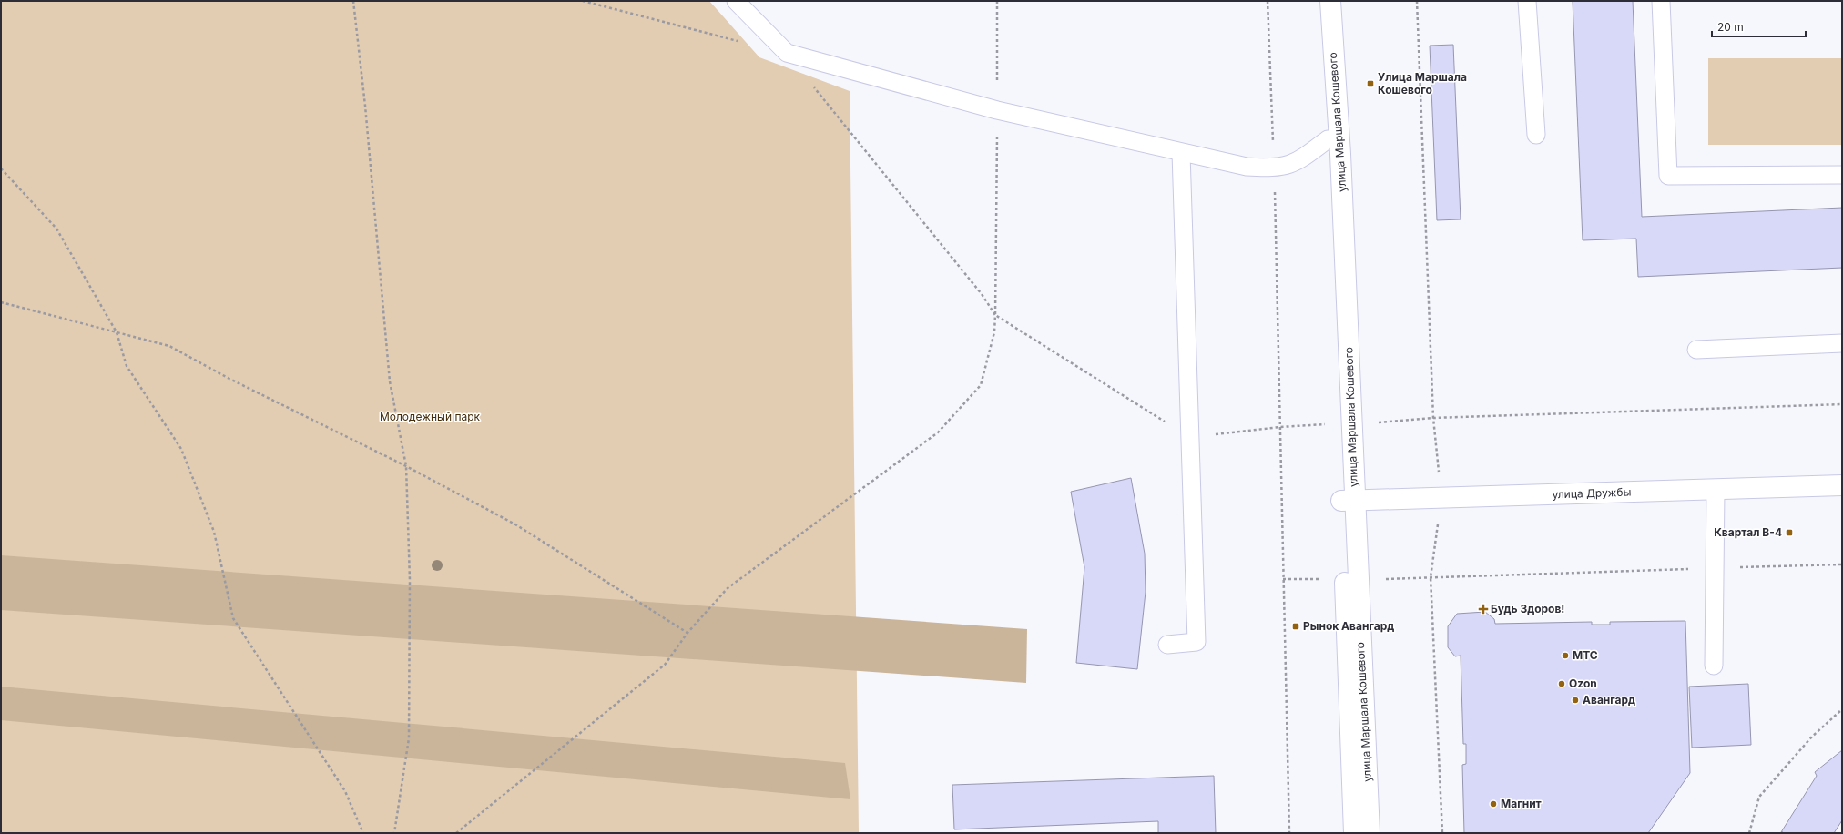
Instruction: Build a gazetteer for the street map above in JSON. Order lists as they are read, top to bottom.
{
  "streets": {
    "street": ["улица Маршала Кошевого", "улица Дружбы"]
  },
  "crossings": [
    ["улица Маршала Кошевого", "улица Дружбы"]
  ],
  "parks": ["Молодежный парк"],
  "places": {
    "transit": ["Улица Маршала Кошевого", "Квартал В-4", "Рынок Авангард"],
    "health": ["Будь Здоров!"],
    "other": [
      "МТС",
      "Ozon",
      "Авангард",
      "Магнит"
    ]
  },
  "scale_bar": "20 m"
}
